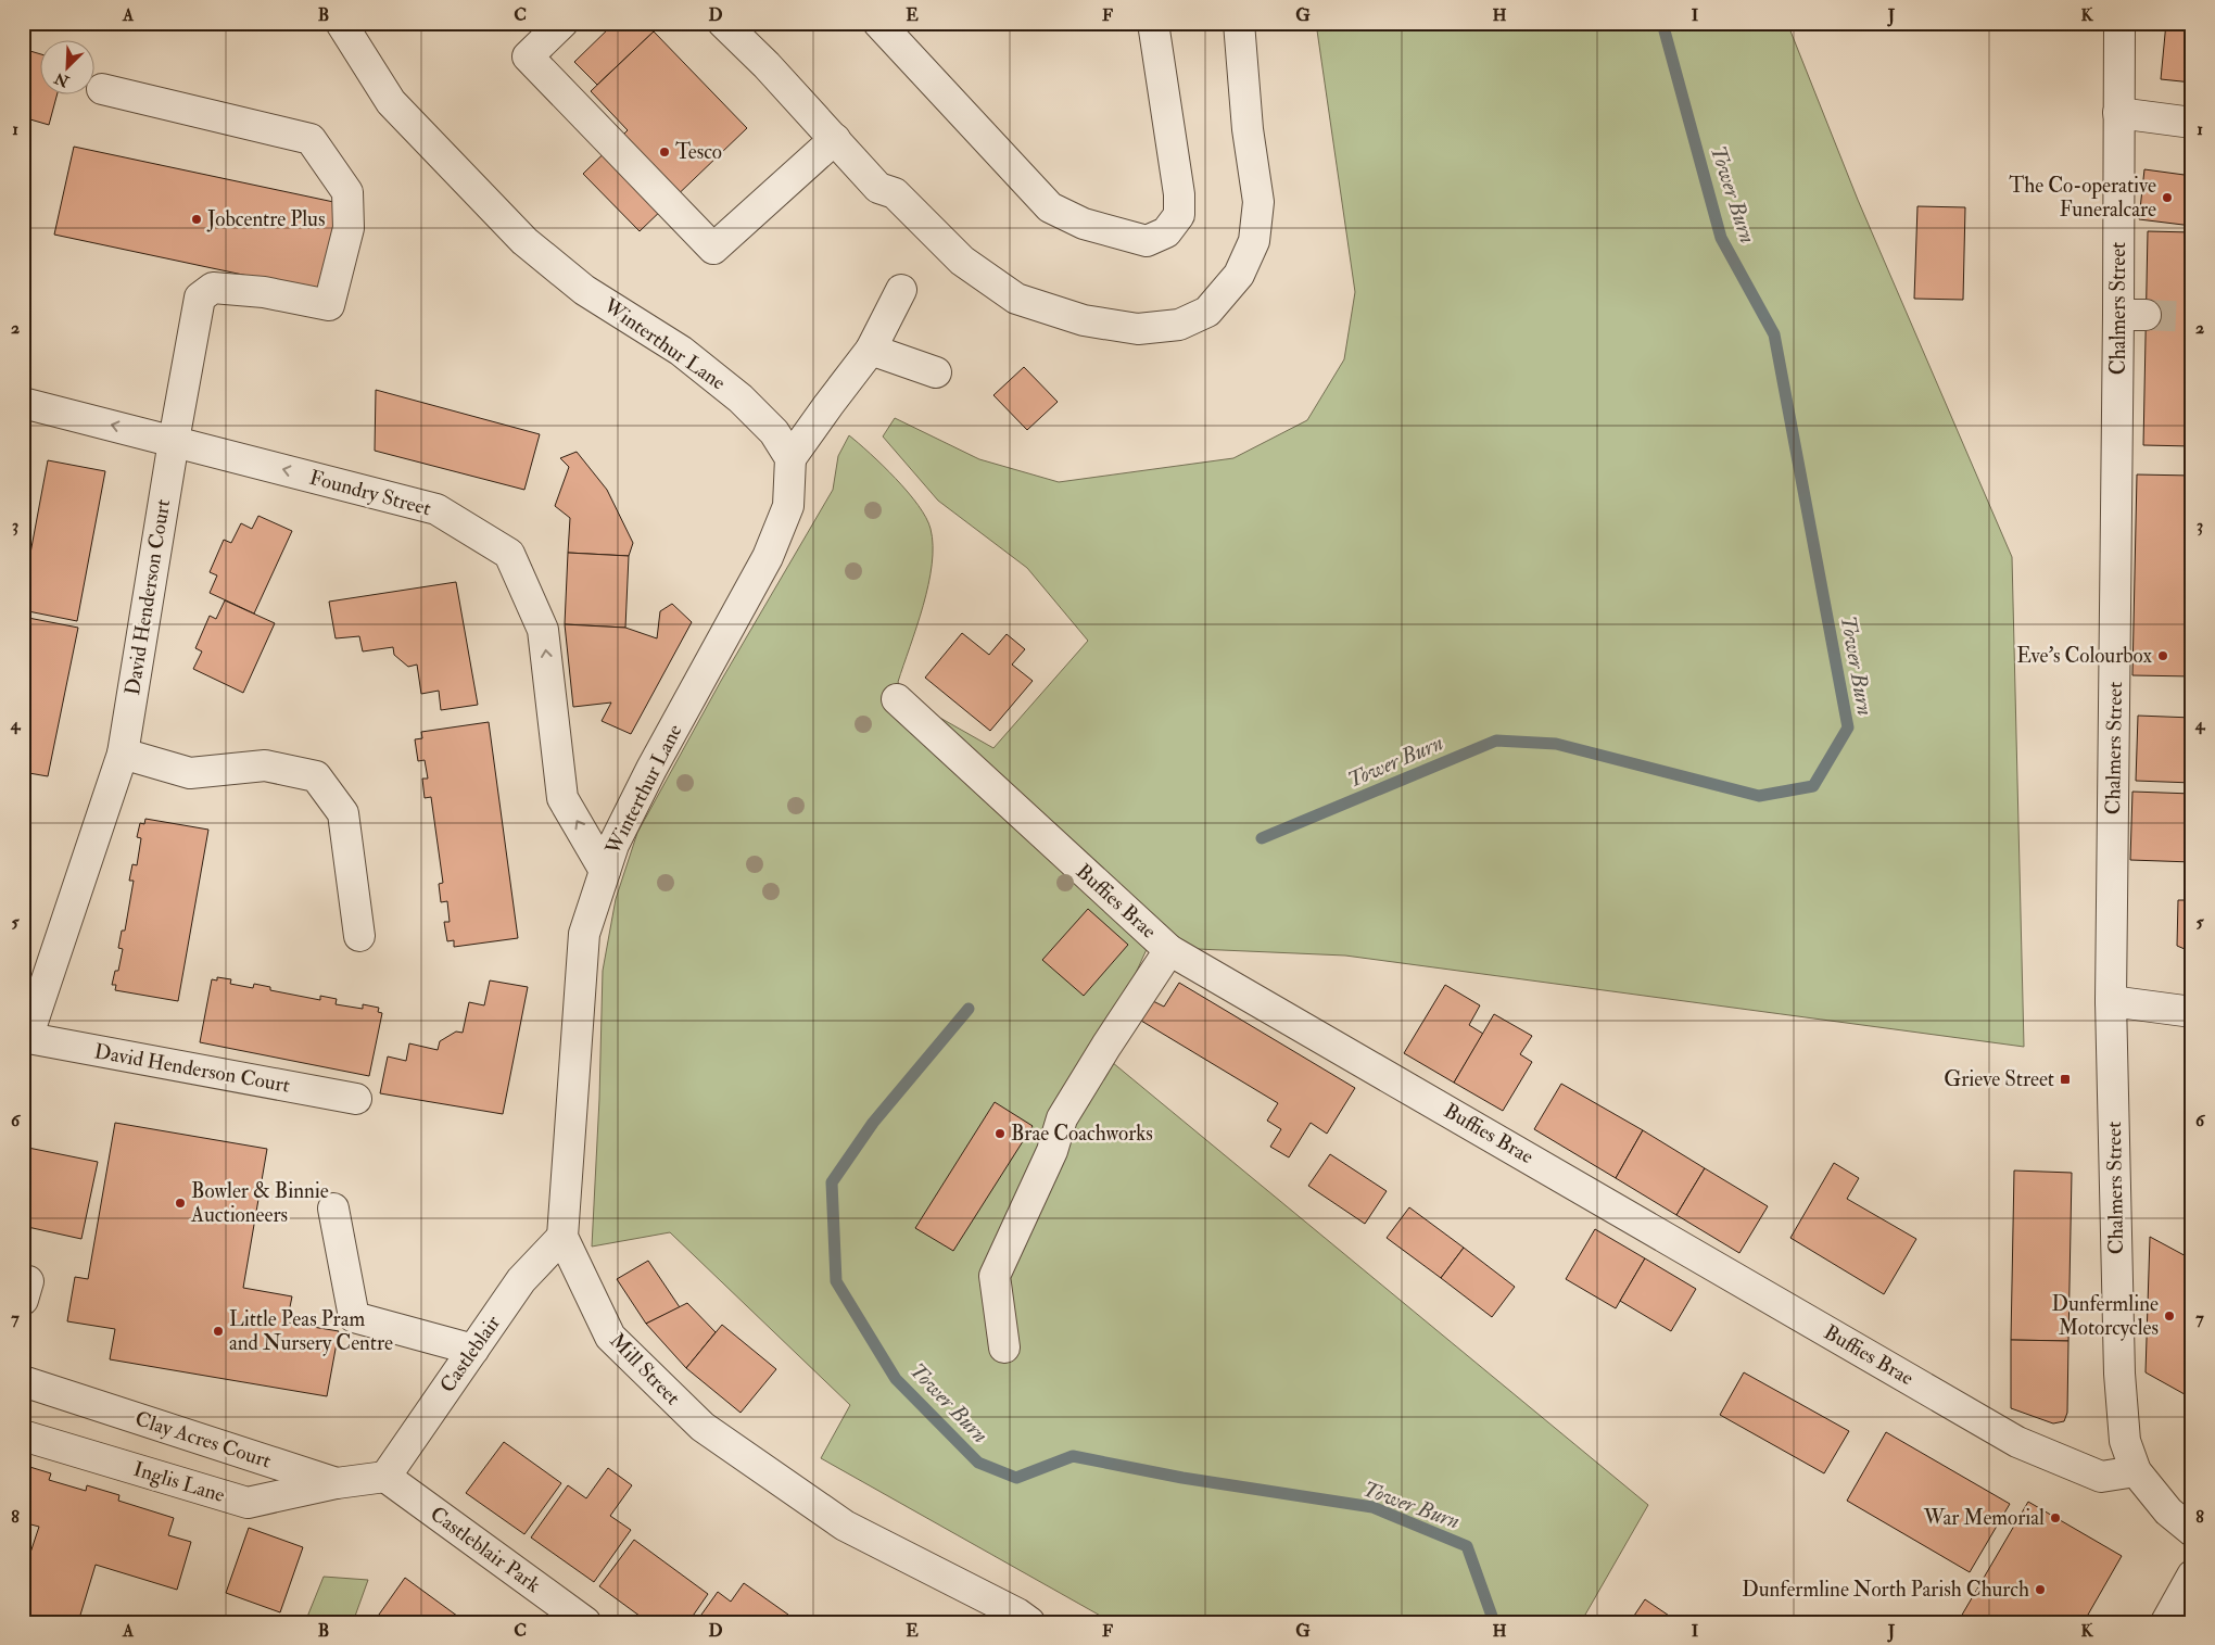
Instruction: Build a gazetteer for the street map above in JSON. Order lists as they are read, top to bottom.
{
  "streets": {
    "street": [
      "Chalmers Street",
      "Winterthur Lane",
      "Foundry Street",
      "David Henderson Court",
      "Buffies Brae",
      "Castleblair",
      "Mill Street",
      "Clay Acres Court",
      "Inglis Lane",
      "Castleblair Park"
    ]
  },
  "crossings": [
    ["Chalmers Street", "Buffies Brae"],
    ["Winterthur Lane", "Foundry Street"],
    ["Winterthur Lane", "Mill Street"],
    ["Foundry Street", "David Henderson Court"],
    ["Foundry Street", "Mill Street"],
    ["Castleblair", "Mill Street"],
    ["Castleblair", "Clay Acres Court"],
    ["Castleblair", "Castleblair Park"],
    ["Clay Acres Court", "Inglis Lane"],
    ["Clay Acres Court", "Castleblair Park"]
  ],
  "one_way": ["Foundry Street"],
  "water": ["Tower Burn"],
  "places": {
    "other": [
      "Tesco",
      "The Co-operative Funeralcare",
      "Jobcentre Plus",
      "Eve's Colourbox",
      "Brae Coachworks",
      "Bowler & Binnie Auctioneers",
      "Dunfermline Motorcycles",
      "Little Peas Pram and Nursery Centre",
      "War Memorial",
      "Dunfermline North Parish Church"
    ],
    "transit": ["Grieve Street"]
  },
  "north": "bottom left",
  "grid": {
    "columns": [
      "A",
      "B",
      "C",
      "D",
      "E",
      "F",
      "G",
      "H",
      "I",
      "J",
      "K"
    ],
    "rows": [
      "1",
      "2",
      "3",
      "4",
      "5",
      "6",
      "7",
      "8"
    ]
  }
}
